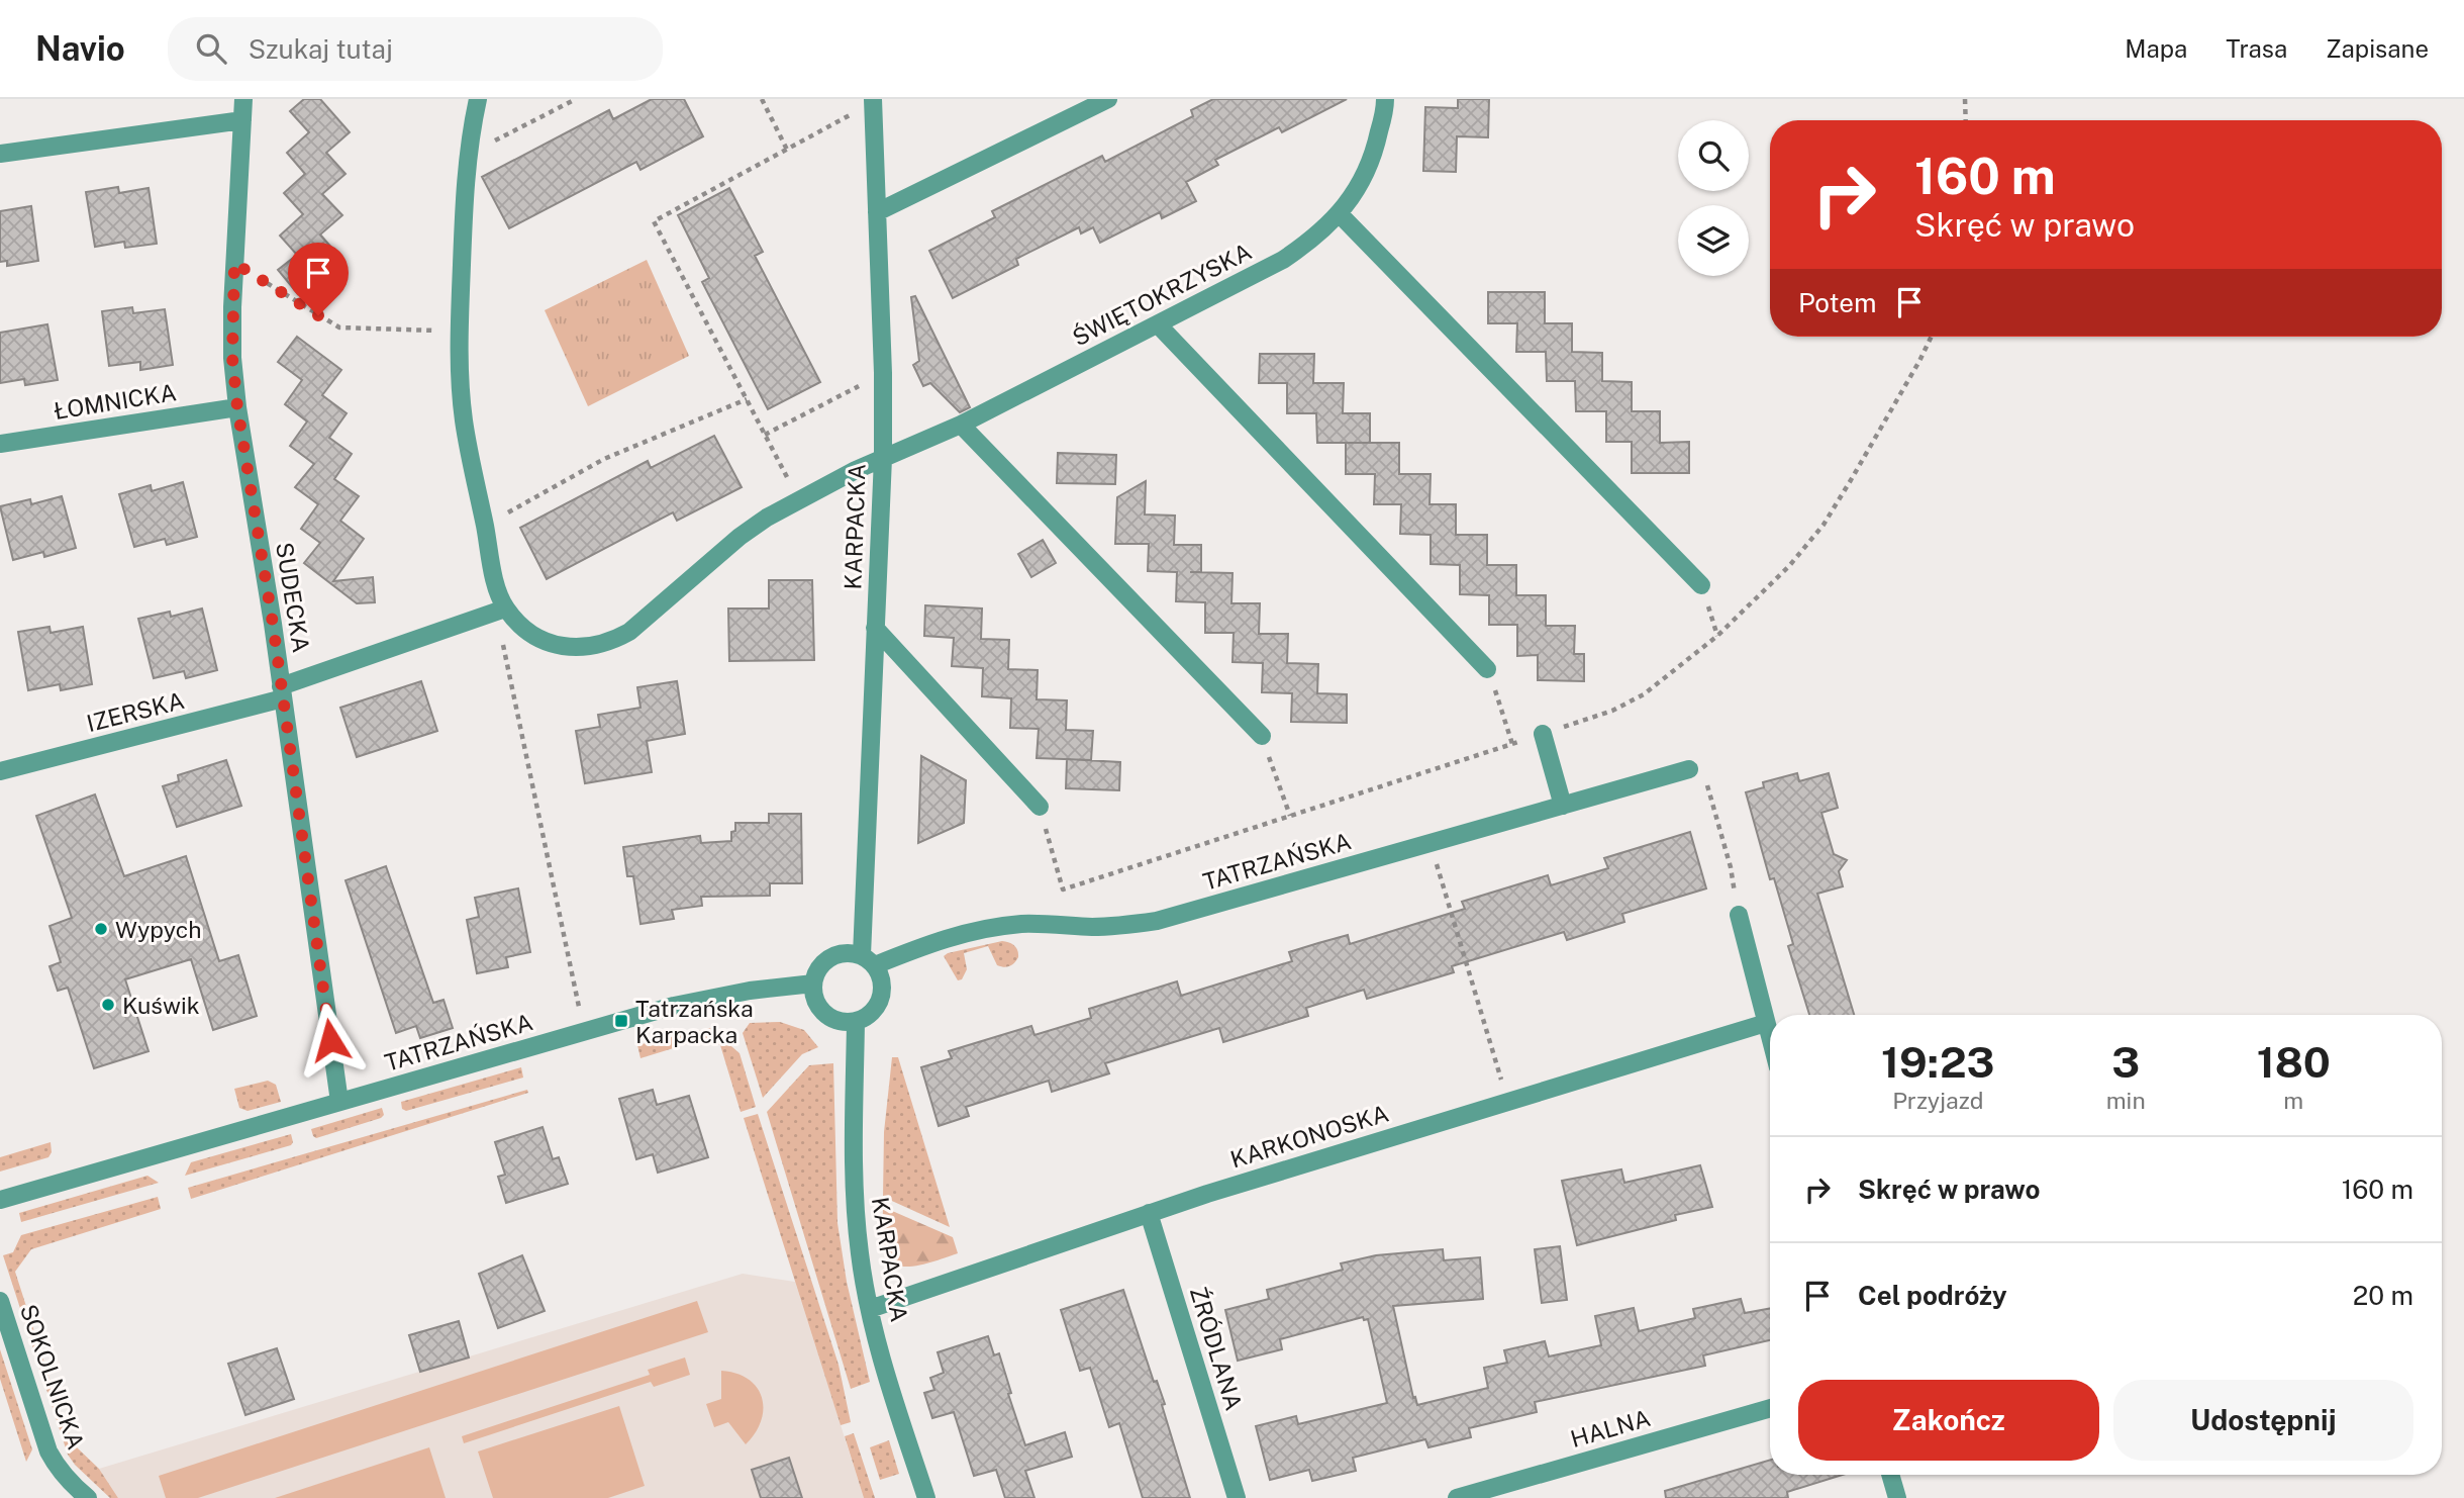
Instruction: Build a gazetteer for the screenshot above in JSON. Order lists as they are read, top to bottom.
{
  "streets": {
    "street": [
      "ŚWIĘTOKRZYSKA",
      "ŁOMNICKA",
      "KARPACKA",
      "SUDECKA",
      "IZERSKA",
      "TATRZAŃSKA",
      "KARKONOSKA",
      "ŹRÓDLANA",
      "SOKOLNICKA",
      "HALNA"
    ]
  },
  "crossings": [
    ["ŚWIĘTOKRZYSKA", "KARPACKA"],
    ["ŚWIĘTOKRZYSKA", "IZERSKA"],
    ["ŁOMNICKA", "SUDECKA"],
    ["KARPACKA", "TATRZAŃSKA"],
    ["KARPACKA", "KARKONOSKA"],
    ["SUDECKA", "IZERSKA"],
    ["SUDECKA", "TATRZAŃSKA"],
    ["KARKONOSKA", "ŹRÓDLANA"]
  ],
  "places": {
    "other": ["Wypych", "Kuświk"],
    "transit": ["Tatrzańska Karpacka"]
  },
  "page": {
    "header": "Navio",
    "search": "Szukaj tutaj",
    "nav": ["Mapa", "Trasa", "Zapisane"],
    "turn": ["160 m", "Skręć w prawo"],
    "then": "Potem",
    "eta": [
      "19:23",
      "Przyjazd",
      "3",
      "min",
      "180",
      "m"
    ],
    "list": [
      {
        "name": "Skręć w prawo",
        "value": "160 m"
      },
      {
        "name": "Cel podróży",
        "value": "20 m"
      }
    ],
    "buttons": ["Zakończ", "Udostępnij"]
  }
}
